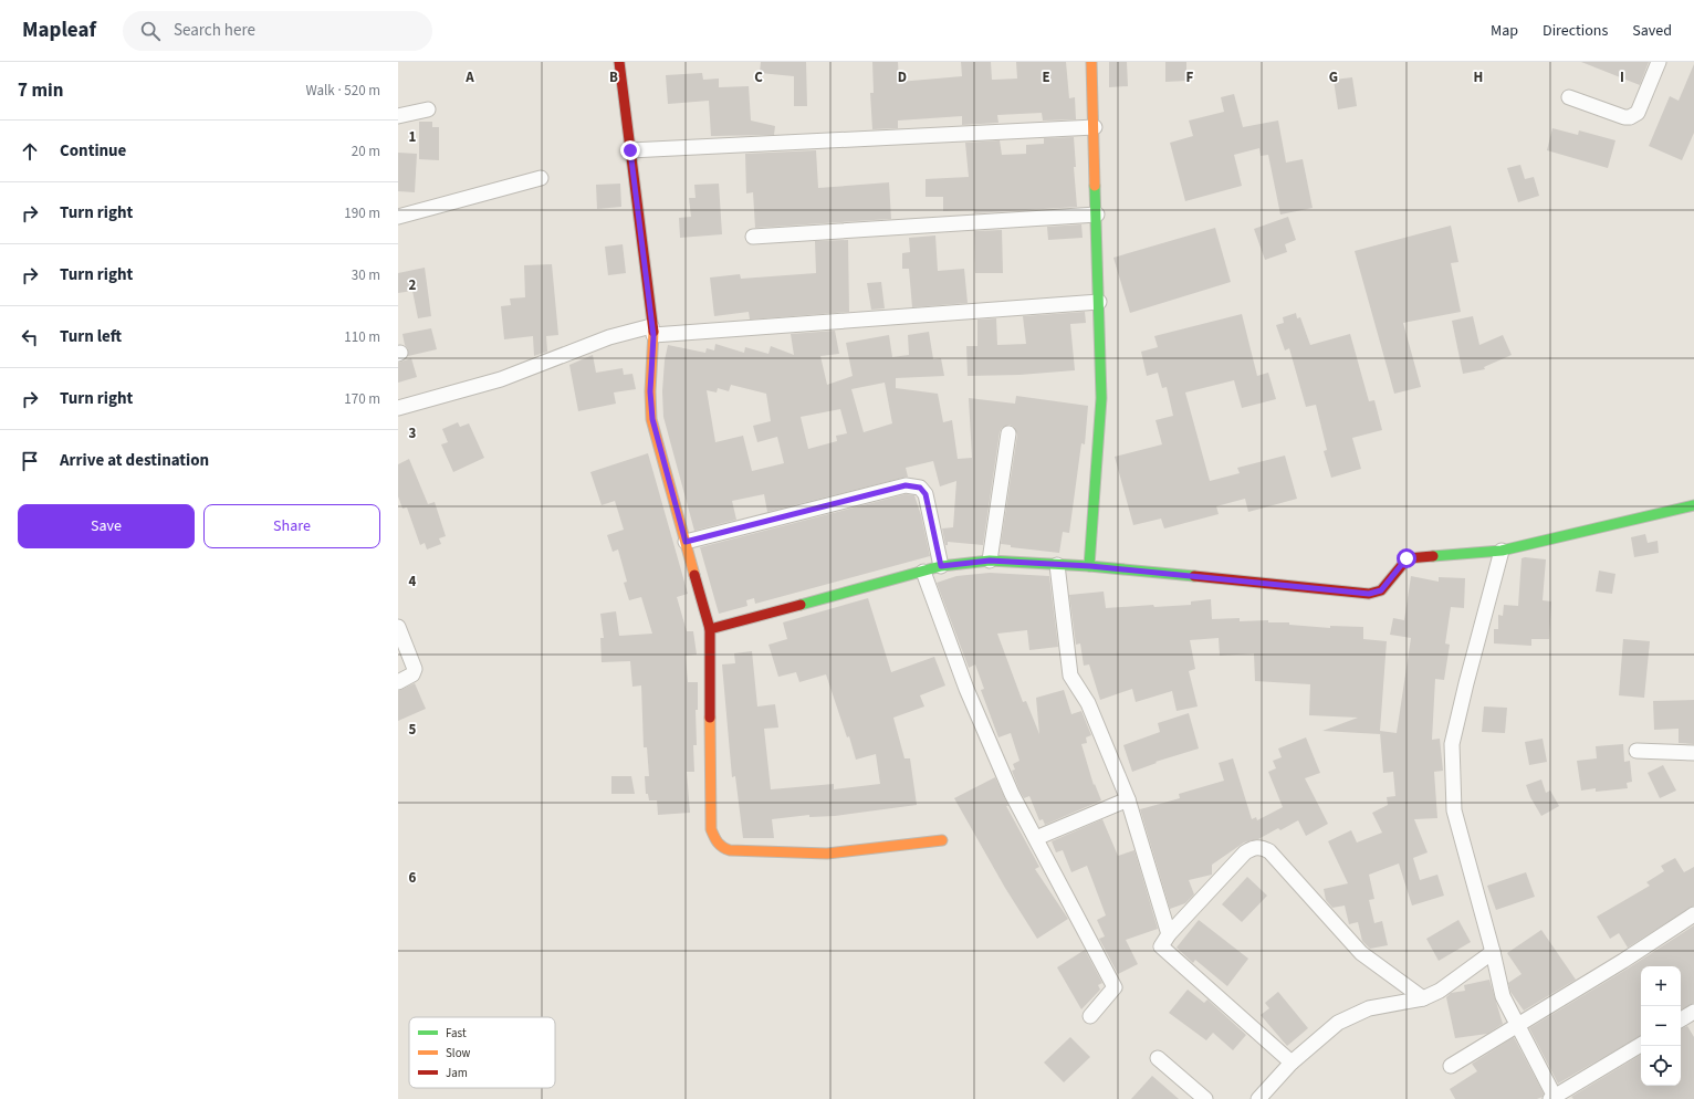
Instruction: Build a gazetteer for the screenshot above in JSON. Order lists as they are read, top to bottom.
{
  "legend": ["Fast", "Slow", "Jam"],
  "page": {
    "header": "Mapleaf",
    "search": "Search here",
    "nav": ["Map", "Directions", "Saved"],
    "heading": ["7 min", "Walk · 520 m"],
    "list": [
      ["Continue", "20 m"],
      ["Turn right", "190 m"],
      ["Turn right", "30 m"],
      ["Turn left", "110 m"],
      ["Turn right", "170 m"],
      "Arrive at destination"
    ],
    "buttons": ["Save", "Share"],
    "map_buttons": ["+", "−"]
  },
  "grid": {
    "columns": [
      "A",
      "B",
      "C",
      "D",
      "E",
      "F",
      "G",
      "H",
      "I"
    ],
    "rows": [
      "1",
      "2",
      "3",
      "4",
      "5",
      "6"
    ]
  }
}
